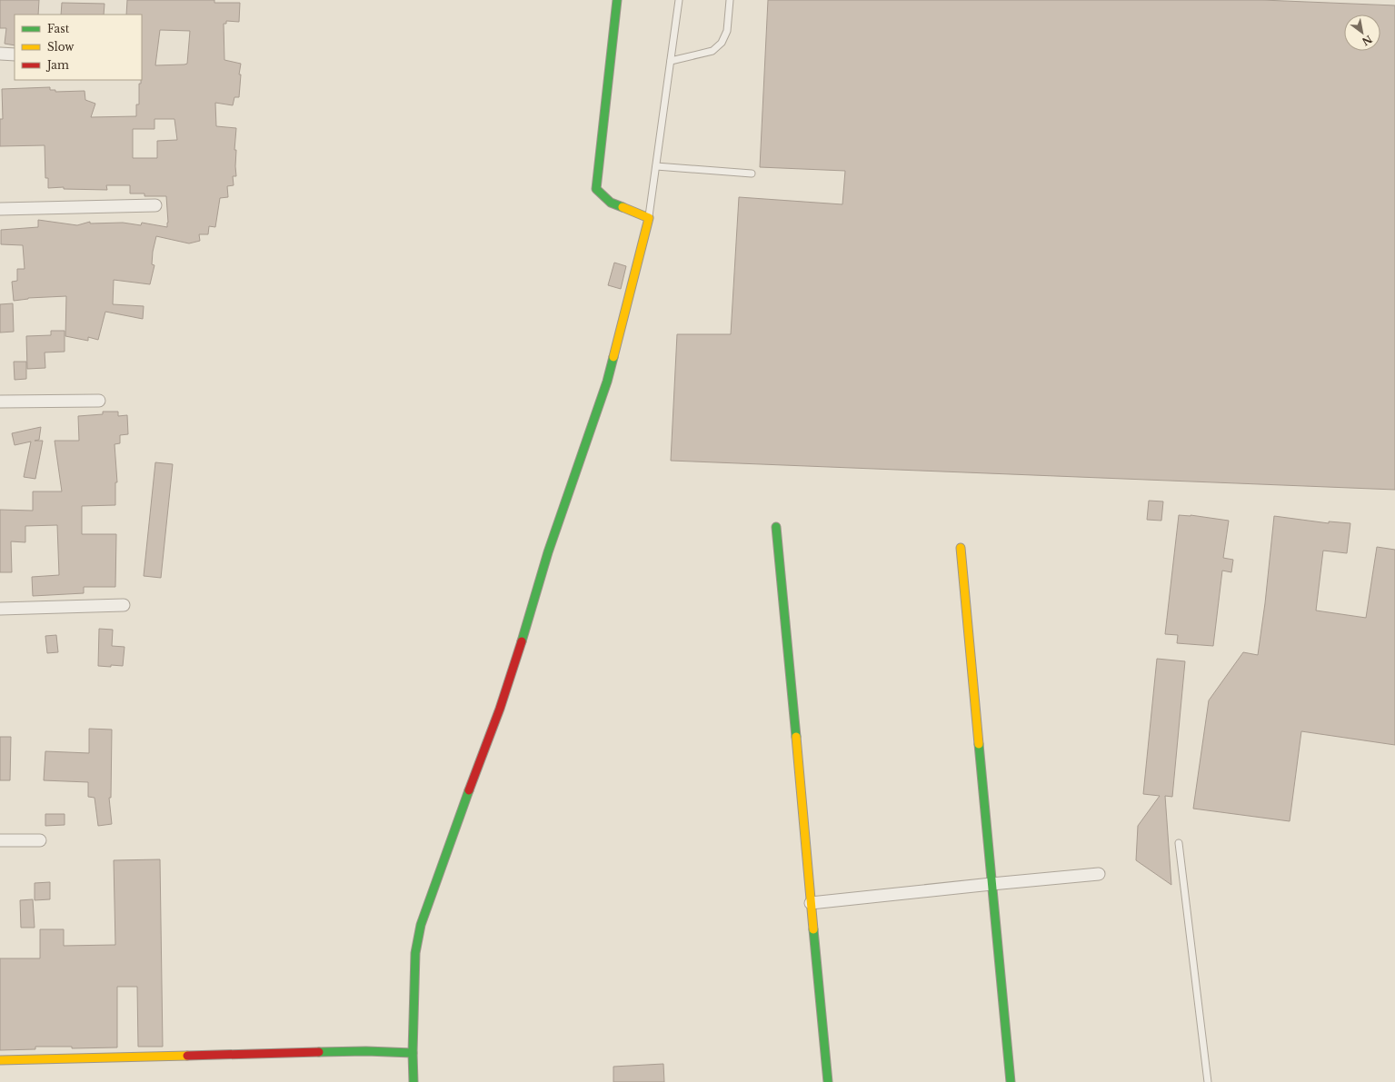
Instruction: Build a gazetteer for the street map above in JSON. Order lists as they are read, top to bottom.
{
  "legend": ["Fast", "Slow", "Jam"],
  "north": "bottom right"
}
